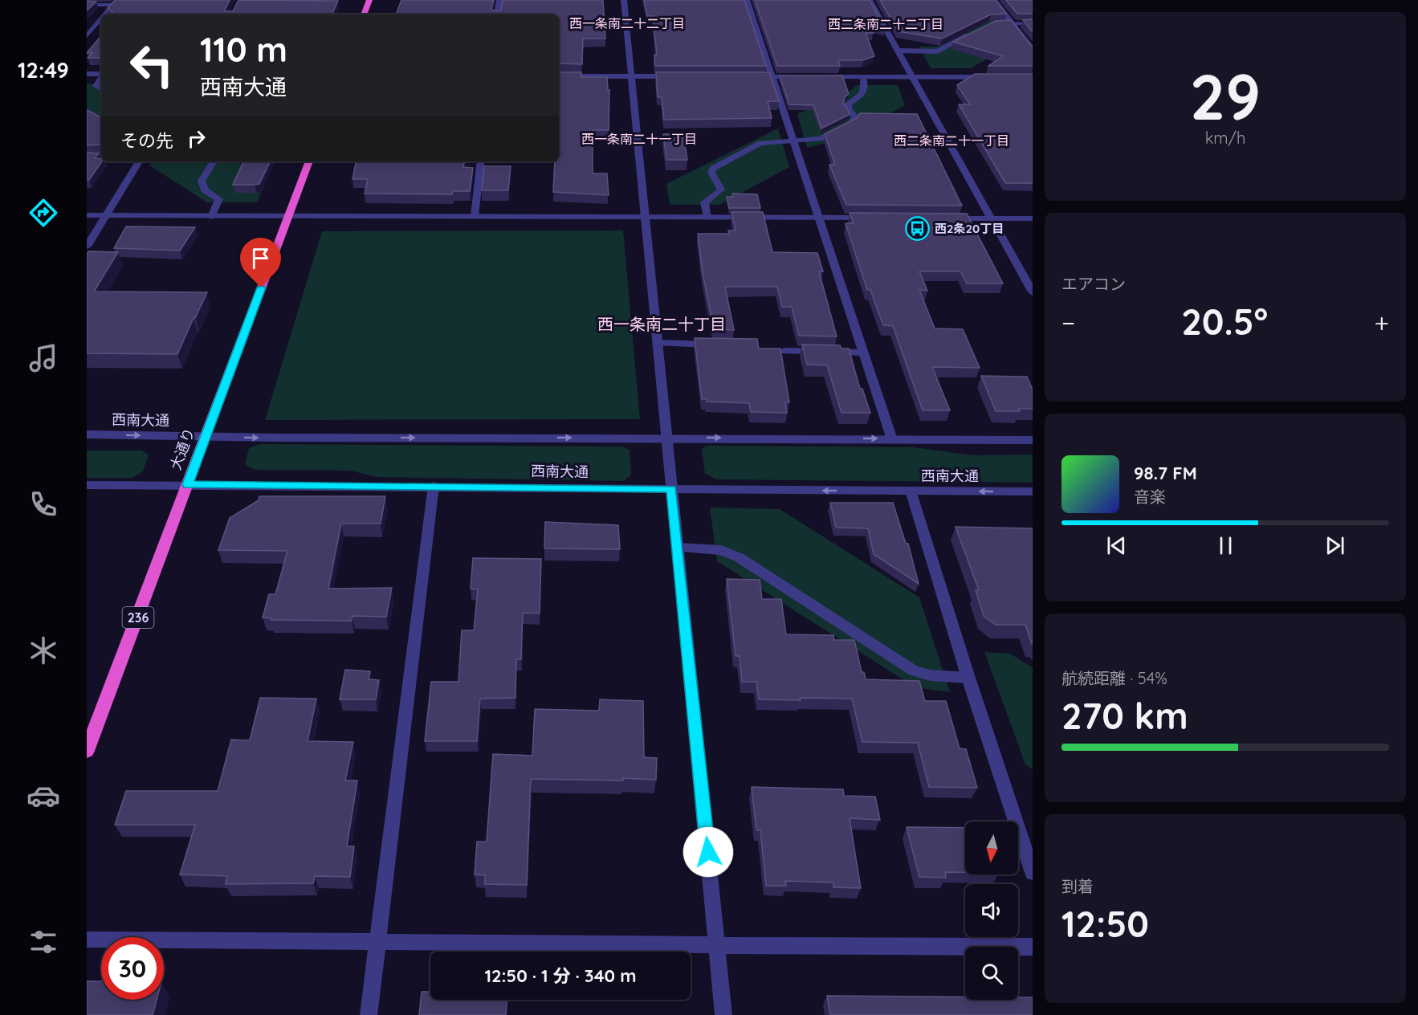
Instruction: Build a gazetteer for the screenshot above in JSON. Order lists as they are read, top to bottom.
{
  "streets": {
    "highway": ["大通り", "236"],
    "street": ["西南大通"]
  },
  "crossings": [
    ["西南大通", "大通り"]
  ],
  "districts": [
    "西一条南二十二丁目",
    "西二条南二十二丁目",
    "西一条南二十一丁目",
    "西二条南二十一丁目",
    "西一条南二十丁目"
  ],
  "places": {
    "bus stop": ["西2条20丁目"]
  },
  "north": "bottom",
  "page": {
    "tabs": "12:49",
    "tile": [
      ["29", "km/h"],
      "エアコン",
      ["航続距離 · 54%", "270 km"],
      ["到着", "12:50"]
    ],
    "turn": ["110 m", "西南大通"],
    "then": "その先",
    "heat": ["−", "20.5°", "+"],
    "song": ["98.7 FM", "音楽"],
    "limit": "30",
    "trip": "12:50 · 1 分 · 340 m"
  }
}
